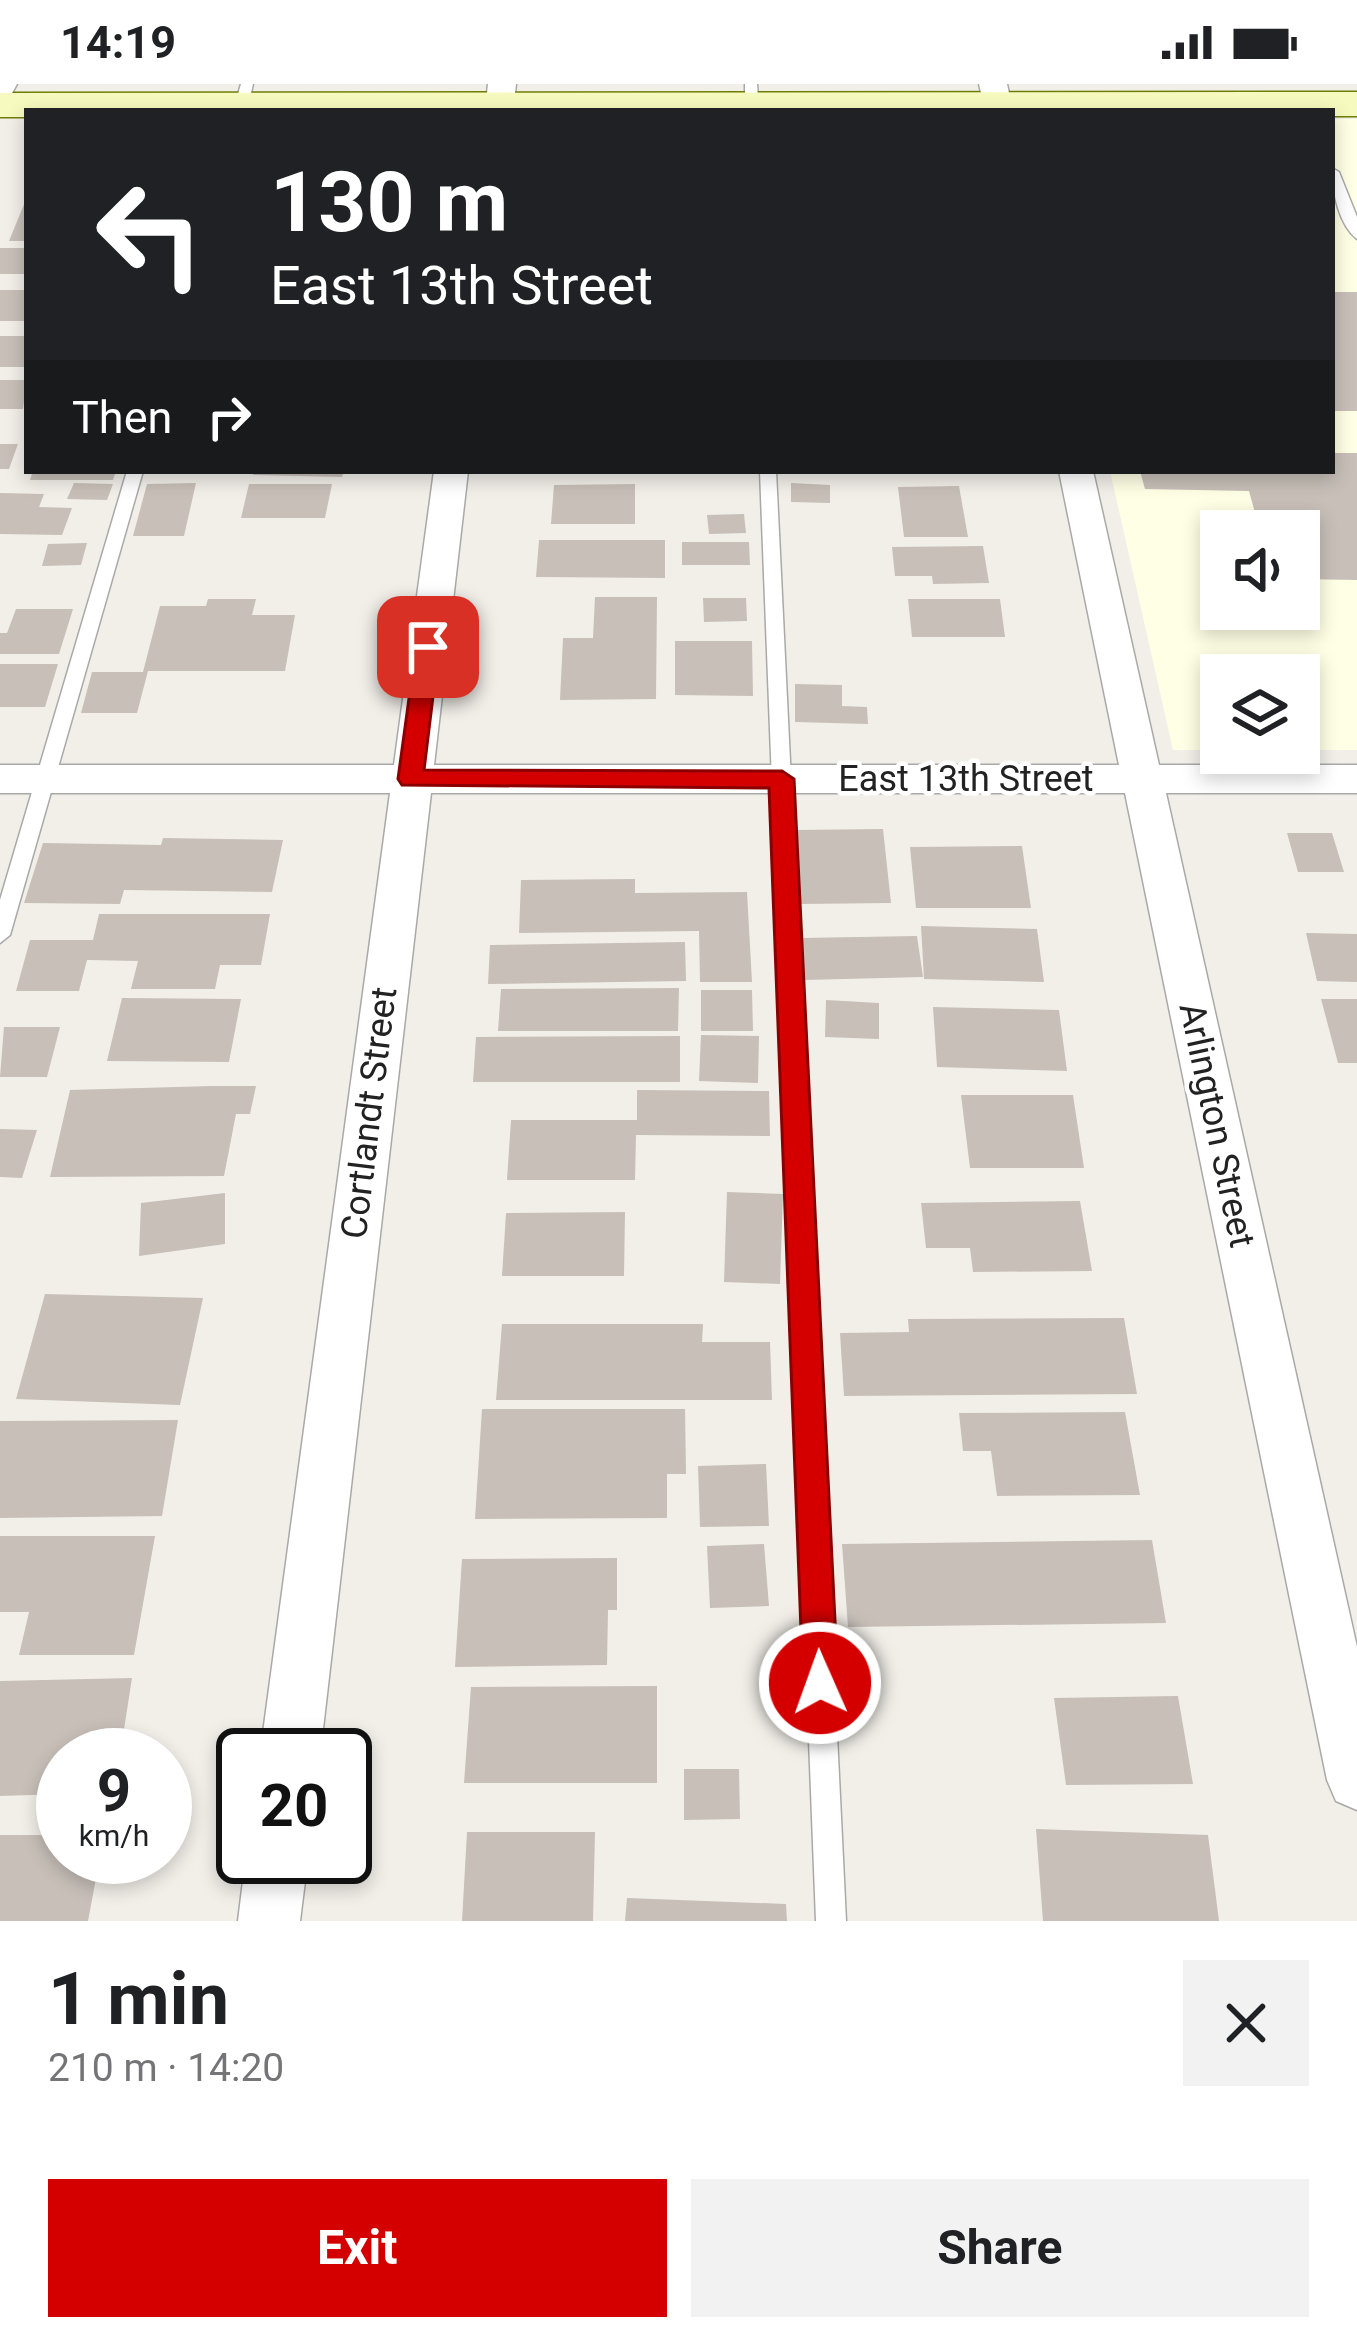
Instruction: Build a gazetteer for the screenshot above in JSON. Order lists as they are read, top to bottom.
{
  "streets": {
    "street": ["East 13th Street", "Cortlandt Street", "Arlington Street"]
  },
  "crossings": [
    ["East 13th Street", "Cortlandt Street"],
    ["East 13th Street", "Arlington Street"]
  ],
  "page": {
    "status": "14:19",
    "turn": ["130 m", "East 13th Street"],
    "then": "Then",
    "speed": "9 km/h",
    "limit": "20",
    "heading": ["1 min", "210 m · 14:20"],
    "buttons": ["Exit", "Share"]
  }
}
